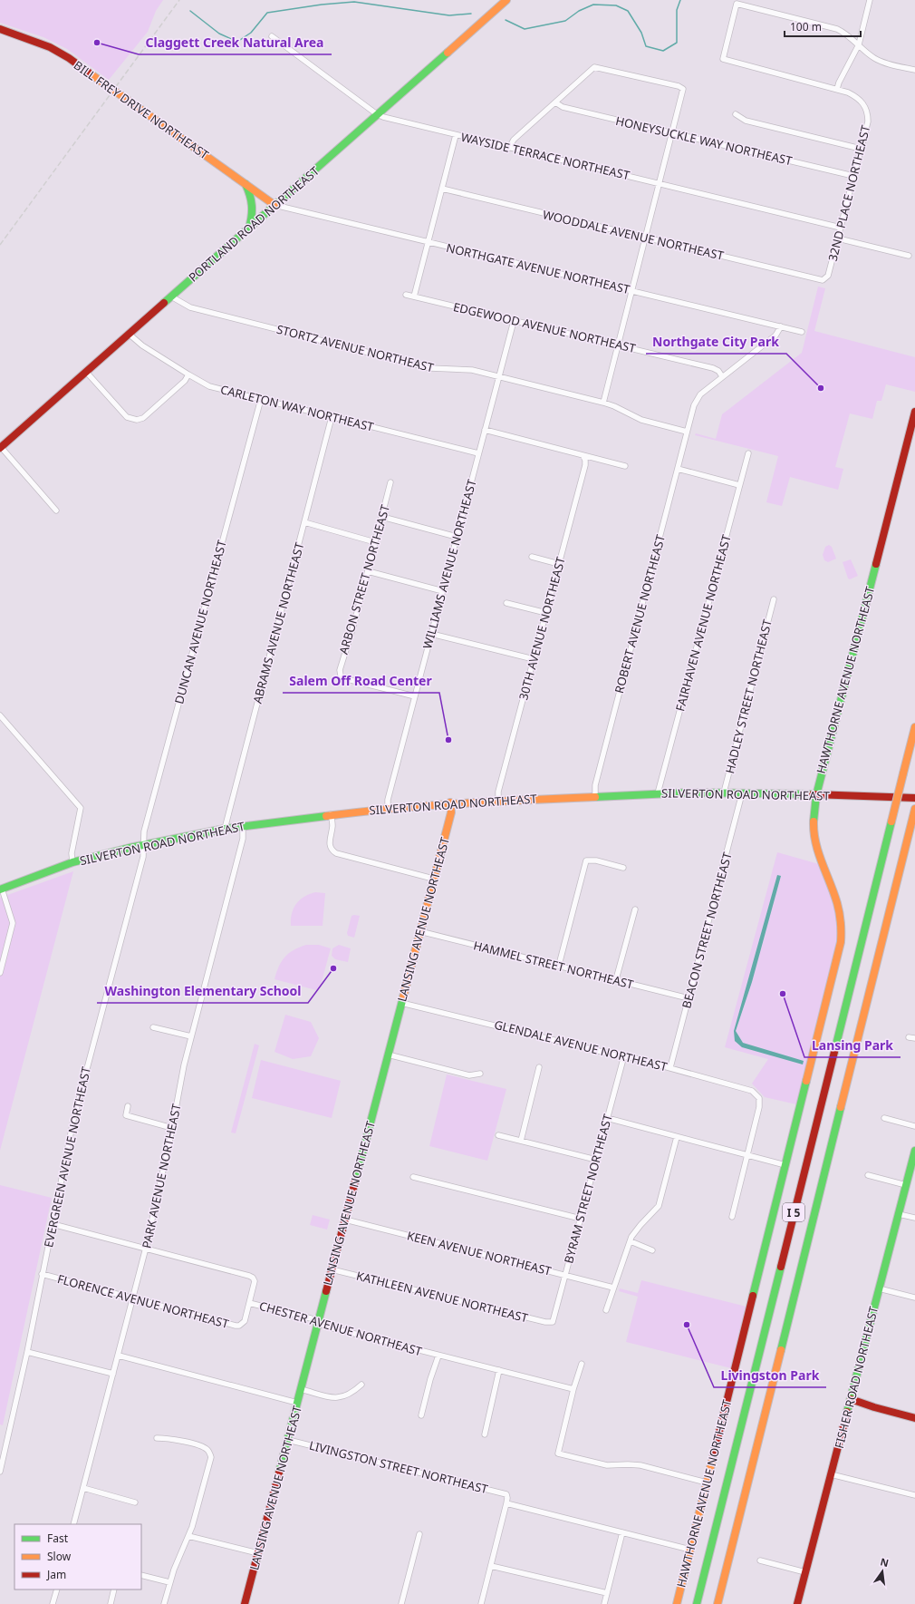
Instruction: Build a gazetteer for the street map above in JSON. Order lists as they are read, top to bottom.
{
  "streets": {
    "main road": [
      "BILL FREY DRIVE NORTHEAST",
      "PORTLAND ROAD NORTHEAST",
      "HAWTHORNE AVENUE NORTHEAST",
      "SILVERTON ROAD NORTHEAST",
      "LANSING AVENUE NORTHEAST",
      "I 5",
      "FISHER ROAD NORTHEAST"
    ],
    "street": [
      "HONEYSUCKLE WAY NORTHEAST",
      "WAYSIDE TERRACE NORTHEAST",
      "32ND PLACE NORTHEAST",
      "WOODDALE AVENUE NORTHEAST",
      "NORTHGATE AVENUE NORTHEAST",
      "EDGEWOOD AVENUE NORTHEAST",
      "STORTZ AVENUE NORTHEAST",
      "CARLETON WAY NORTHEAST",
      "WILLIAMS AVENUE NORTHEAST",
      "ARBON STREET NORTHEAST",
      "ROBERT AVENUE NORTHEAST",
      "DUNCAN AVENUE NORTHEAST",
      "ABRAMS AVENUE NORTHEAST",
      "FAIRHAVEN AVENUE NORTHEAST",
      "30TH AVENUE NORTHEAST",
      "HADLEY STREET NORTHEAST",
      "BEACON STREET NORTHEAST",
      "HAMMEL STREET NORTHEAST",
      "GLENDALE AVENUE NORTHEAST",
      "EVERGREEN AVENUE NORTHEAST",
      "PARK AVENUE NORTHEAST",
      "BYRAM STREET NORTHEAST",
      "KEEN AVENUE NORTHEAST",
      "KATHLEEN AVENUE NORTHEAST",
      "FLORENCE AVENUE NORTHEAST",
      "CHESTER AVENUE NORTHEAST",
      "LIVINGSTON STREET NORTHEAST"
    ]
  },
  "crossings": [
    ["BILL FREY DRIVE NORTHEAST", "PORTLAND ROAD NORTHEAST"],
    ["BILL FREY DRIVE NORTHEAST", "NORTHGATE AVENUE NORTHEAST"],
    ["HONEYSUCKLE WAY NORTHEAST", "32ND PLACE NORTHEAST"],
    ["WAYSIDE TERRACE NORTHEAST", "32ND PLACE NORTHEAST"],
    ["WAYSIDE TERRACE NORTHEAST", "PORTLAND ROAD NORTHEAST"],
    ["32ND PLACE NORTHEAST", "WOODDALE AVENUE NORTHEAST"],
    ["PORTLAND ROAD NORTHEAST", "NORTHGATE AVENUE NORTHEAST"],
    ["PORTLAND ROAD NORTHEAST", "STORTZ AVENUE NORTHEAST"],
    ["PORTLAND ROAD NORTHEAST", "CARLETON WAY NORTHEAST"],
    ["NORTHGATE AVENUE NORTHEAST", "ROBERT AVENUE NORTHEAST"],
    ["EDGEWOOD AVENUE NORTHEAST", "WILLIAMS AVENUE NORTHEAST"],
    ["EDGEWOOD AVENUE NORTHEAST", "ROBERT AVENUE NORTHEAST"],
    ["STORTZ AVENUE NORTHEAST", "WILLIAMS AVENUE NORTHEAST"],
    ["STORTZ AVENUE NORTHEAST", "ROBERT AVENUE NORTHEAST"],
    ["CARLETON WAY NORTHEAST", "WILLIAMS AVENUE NORTHEAST"],
    ["CARLETON WAY NORTHEAST", "DUNCAN AVENUE NORTHEAST"],
    ["CARLETON WAY NORTHEAST", "ABRAMS AVENUE NORTHEAST"],
    ["WILLIAMS AVENUE NORTHEAST", "ARBON STREET NORTHEAST"],
    ["WILLIAMS AVENUE NORTHEAST", "SILVERTON ROAD NORTHEAST"],
    ["ROBERT AVENUE NORTHEAST", "SILVERTON ROAD NORTHEAST"],
    ["DUNCAN AVENUE NORTHEAST", "SILVERTON ROAD NORTHEAST"],
    ["DUNCAN AVENUE NORTHEAST", "EVERGREEN AVENUE NORTHEAST"],
    ["ABRAMS AVENUE NORTHEAST", "SILVERTON ROAD NORTHEAST"],
    ["FAIRHAVEN AVENUE NORTHEAST", "SILVERTON ROAD NORTHEAST"],
    ["30TH AVENUE NORTHEAST", "SILVERTON ROAD NORTHEAST"],
    ["HAWTHORNE AVENUE NORTHEAST", "SILVERTON ROAD NORTHEAST"],
    ["HADLEY STREET NORTHEAST", "SILVERTON ROAD NORTHEAST"],
    ["SILVERTON ROAD NORTHEAST", "LANSING AVENUE NORTHEAST"],
    ["SILVERTON ROAD NORTHEAST", "BEACON STREET NORTHEAST"],
    ["SILVERTON ROAD NORTHEAST", "EVERGREEN AVENUE NORTHEAST"],
    ["SILVERTON ROAD NORTHEAST", "PARK AVENUE NORTHEAST"],
    ["LANSING AVENUE NORTHEAST", "HAMMEL STREET NORTHEAST"],
    ["LANSING AVENUE NORTHEAST", "GLENDALE AVENUE NORTHEAST"],
    ["LANSING AVENUE NORTHEAST", "KEEN AVENUE NORTHEAST"],
    ["LANSING AVENUE NORTHEAST", "KATHLEEN AVENUE NORTHEAST"],
    ["LANSING AVENUE NORTHEAST", "CHESTER AVENUE NORTHEAST"],
    ["LANSING AVENUE NORTHEAST", "LIVINGSTON STREET NORTHEAST"],
    ["BEACON STREET NORTHEAST", "HAMMEL STREET NORTHEAST"],
    ["BEACON STREET NORTHEAST", "GLENDALE AVENUE NORTHEAST"],
    ["GLENDALE AVENUE NORTHEAST", "BYRAM STREET NORTHEAST"],
    ["EVERGREEN AVENUE NORTHEAST", "FLORENCE AVENUE NORTHEAST"],
    ["EVERGREEN AVENUE NORTHEAST", "CHESTER AVENUE NORTHEAST"],
    ["PARK AVENUE NORTHEAST", "FLORENCE AVENUE NORTHEAST"],
    ["PARK AVENUE NORTHEAST", "CHESTER AVENUE NORTHEAST"],
    ["BYRAM STREET NORTHEAST", "KEEN AVENUE NORTHEAST"],
    ["BYRAM STREET NORTHEAST", "KATHLEEN AVENUE NORTHEAST"],
    ["FLORENCE AVENUE NORTHEAST", "CHESTER AVENUE NORTHEAST"]
  ],
  "places": [
    "Claggett Creek Natural Area",
    "Northgate City Park",
    "Salem Off Road Center",
    "Washington Elementary School",
    "Lansing Park",
    "Livingston Park"
  ],
  "legend": ["Fast", "Slow", "Jam"],
  "scale_bar": "100 m",
  "north": "top"
}
